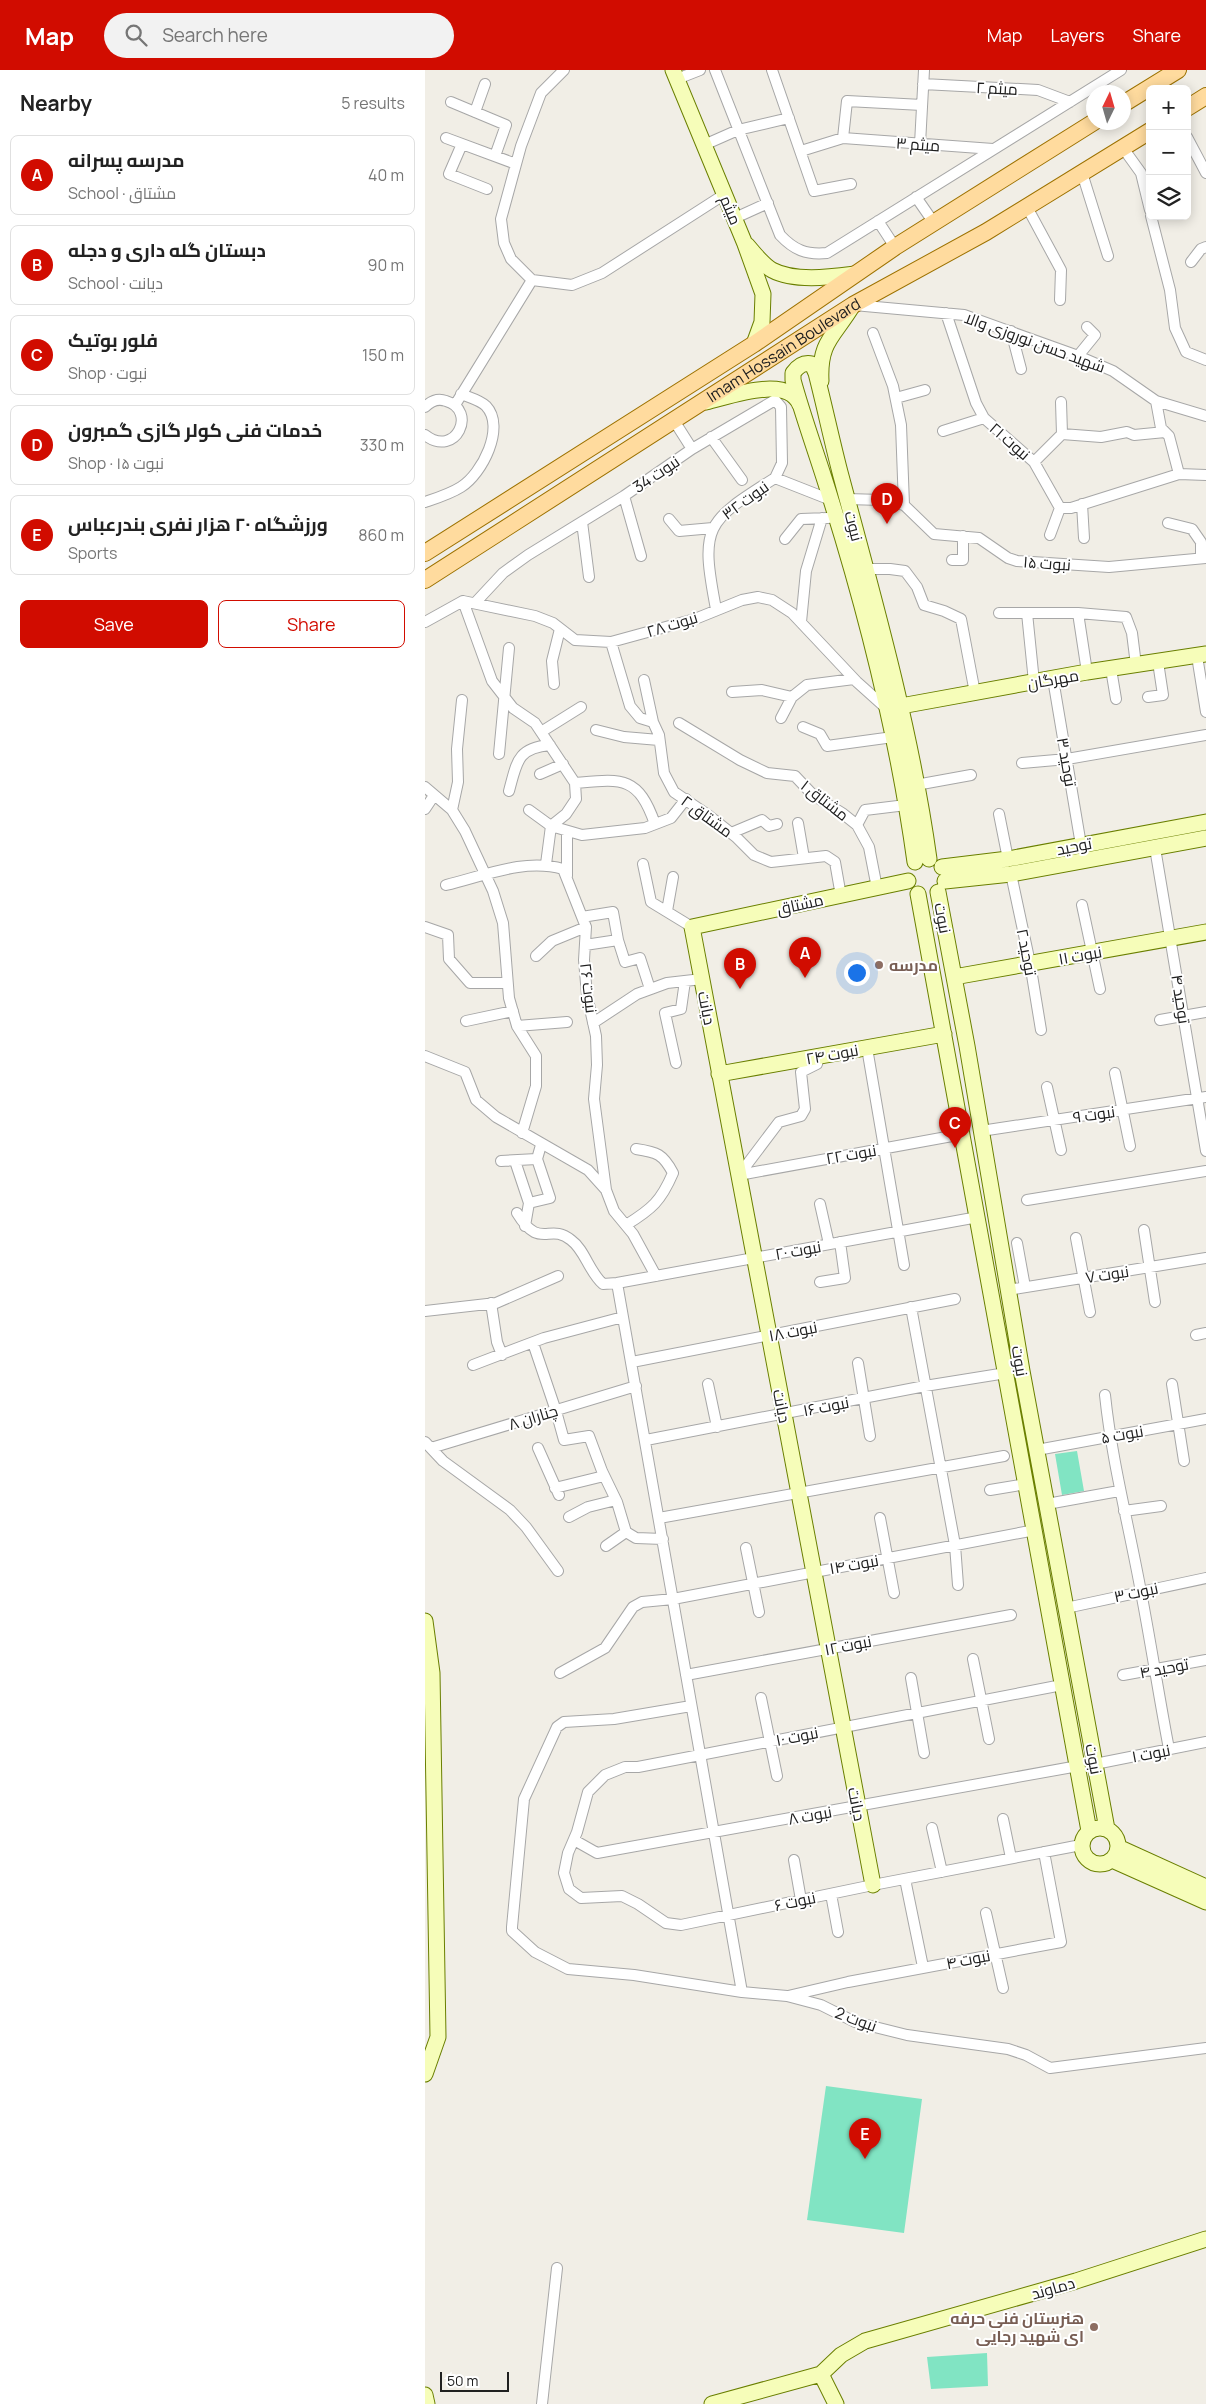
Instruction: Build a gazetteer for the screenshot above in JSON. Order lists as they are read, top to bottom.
{
  "streets": {
    "main road": [
      "میثم",
      "Imam Hossain Boulevard",
      "نبوت",
      "مهرگان",
      "توحید",
      "مشتاق",
      "نبوت ۱۱",
      "دیانت",
      "نبوت ۲۴",
      "دماوند"
    ],
    "street": [
      "میثم ۲",
      "میثم ۳",
      "شهید حسن نوروزی والا",
      "نبوت ۲۱",
      "نبوت 34",
      "نبوت ۳۲",
      "نبوت ۱۵",
      "نبوت ۲۸",
      "توحید ۳",
      "مشتاق ۱",
      "مشتاق ۲",
      "توحید ۲",
      "نبوت ۲۶",
      "توحید ۴",
      "نبوت ۹",
      "نبوت ۲۲",
      "نبوت ۲۰",
      "نبوت ۷",
      "نبوت ۱۸",
      "نبوت ۱۶",
      "چناران ۸",
      "نبوت ۵",
      "نبوت ۱۴",
      "نبوت ۳",
      "نبوت ۱۲",
      "نبوت ۱۰",
      "نبوت ۱",
      "نبوت ۸",
      "نبوت ۶",
      "نبوت ۴",
      "نبوت 2"
    ]
  },
  "crossings": [
    ["میثم", "Imam Hossain Boulevard"],
    ["شهید حسن نوروزی والا", "Imam Hossain Boulevard"],
    ["شهید حسن نوروزی والا", "نبوت ۲۱"],
    ["نبوت 34", "نبوت ۳۲"],
    ["نبوت 34", "نبوت ۲۸"],
    ["نبوت ۳۲", "نبوت"],
    ["نبوت ۳۲", "نبوت ۲۸"],
    ["نبوت", "نبوت ۲۸"],
    ["نبوت", "مهرگان"],
    ["نبوت", "توحید"],
    ["نبوت", "نبوت ۱۱"],
    ["نبوت", "نبوت ۲۴"],
    ["نبوت", "نبوت ۹"],
    ["نبوت", "نبوت ۲۲"],
    ["نبوت", "نبوت ۲۰"],
    ["نبوت", "نبوت ۷"],
    ["نبوت", "نبوت ۱۶"],
    ["نبوت", "نبوت ۵"],
    ["نبوت", "نبوت ۱۴"],
    ["نبوت", "نبوت ۳"],
    ["نبوت", "نبوت ۱۰"],
    ["نبوت", "نبوت ۱"],
    ["نبوت", "نبوت ۸"],
    ["نبوت", "نبوت ۶"],
    ["نبوت ۲۸", "مهرگان"],
    ["مهرگان", "توحید ۳"],
    ["توحید ۳", "توحید"],
    ["مشتاق ۱", "مشتاق"],
    ["مشتاق ۲", "مشتاق"],
    ["توحید", "توحید ۲"],
    ["توحید", "توحید ۴"],
    ["مشتاق", "دیانت"],
    ["توحید ۲", "نبوت ۱۱"],
    ["نبوت ۱۱", "توحید ۴"],
    ["توحید ۴", "نبوت ۹"],
    ["دیانت", "نبوت ۲۴"],
    ["دیانت", "نبوت ۲۲"],
    ["دیانت", "نبوت ۲۰"],
    ["دیانت", "نبوت ۱۸"],
    ["دیانت", "نبوت ۱۶"],
    ["دیانت", "نبوت ۱۴"],
    ["دیانت", "نبوت ۱۲"],
    ["دیانت", "نبوت ۱۰"],
    ["دیانت", "نبوت ۸"],
    ["دیانت", "نبوت ۶"],
    ["نبوت ۱۰", "نبوت ۸"],
    ["نبوت ۱۰", "نبوت ۶"],
    ["نبوت ۸", "نبوت ۶"],
    ["نبوت ۶", "نبوت ۴"],
    ["نبوت ۴", "نبوت 2"]
  ],
  "places": ["مدرسه", "هنرستان فنی حرفه ای شهید رجایی"],
  "scale_bar": "50 m",
  "north": "top",
  "page": {
    "header": "Map",
    "search": "Search here",
    "nav": ["Map", "Layers", "Share"],
    "heading": ["Nearby", "5 results"],
    "map_buttons": ["+", "−"],
    "list": [
      {
        "mark": "A",
        "name": "مدرسه پسرانه",
        "note": "School · مشتاق",
        "value": "40 m"
      },
      {
        "mark": "B",
        "name": "دبستان گله داری و دجله",
        "note": "School · دیانت",
        "value": "90 m"
      },
      {
        "mark": "C",
        "name": "فلور بوتیک",
        "note": "Shop · نبوت",
        "value": "150 m"
      },
      {
        "mark": "D",
        "name": "خدمات فنی کولر گازی گمبرون",
        "note": "Shop · نبوت ۱۵",
        "value": "330 m"
      },
      {
        "mark": "E",
        "name": "ورزشگاه ۲۰ هزار نفری بندرعباس",
        "note": "Sports",
        "value": "860 m"
      }
    ],
    "pins": [
      "D",
      "A",
      "B",
      "C",
      "E"
    ],
    "buttons": ["Save", "Share"],
    "scale": "50 m"
  }
}
